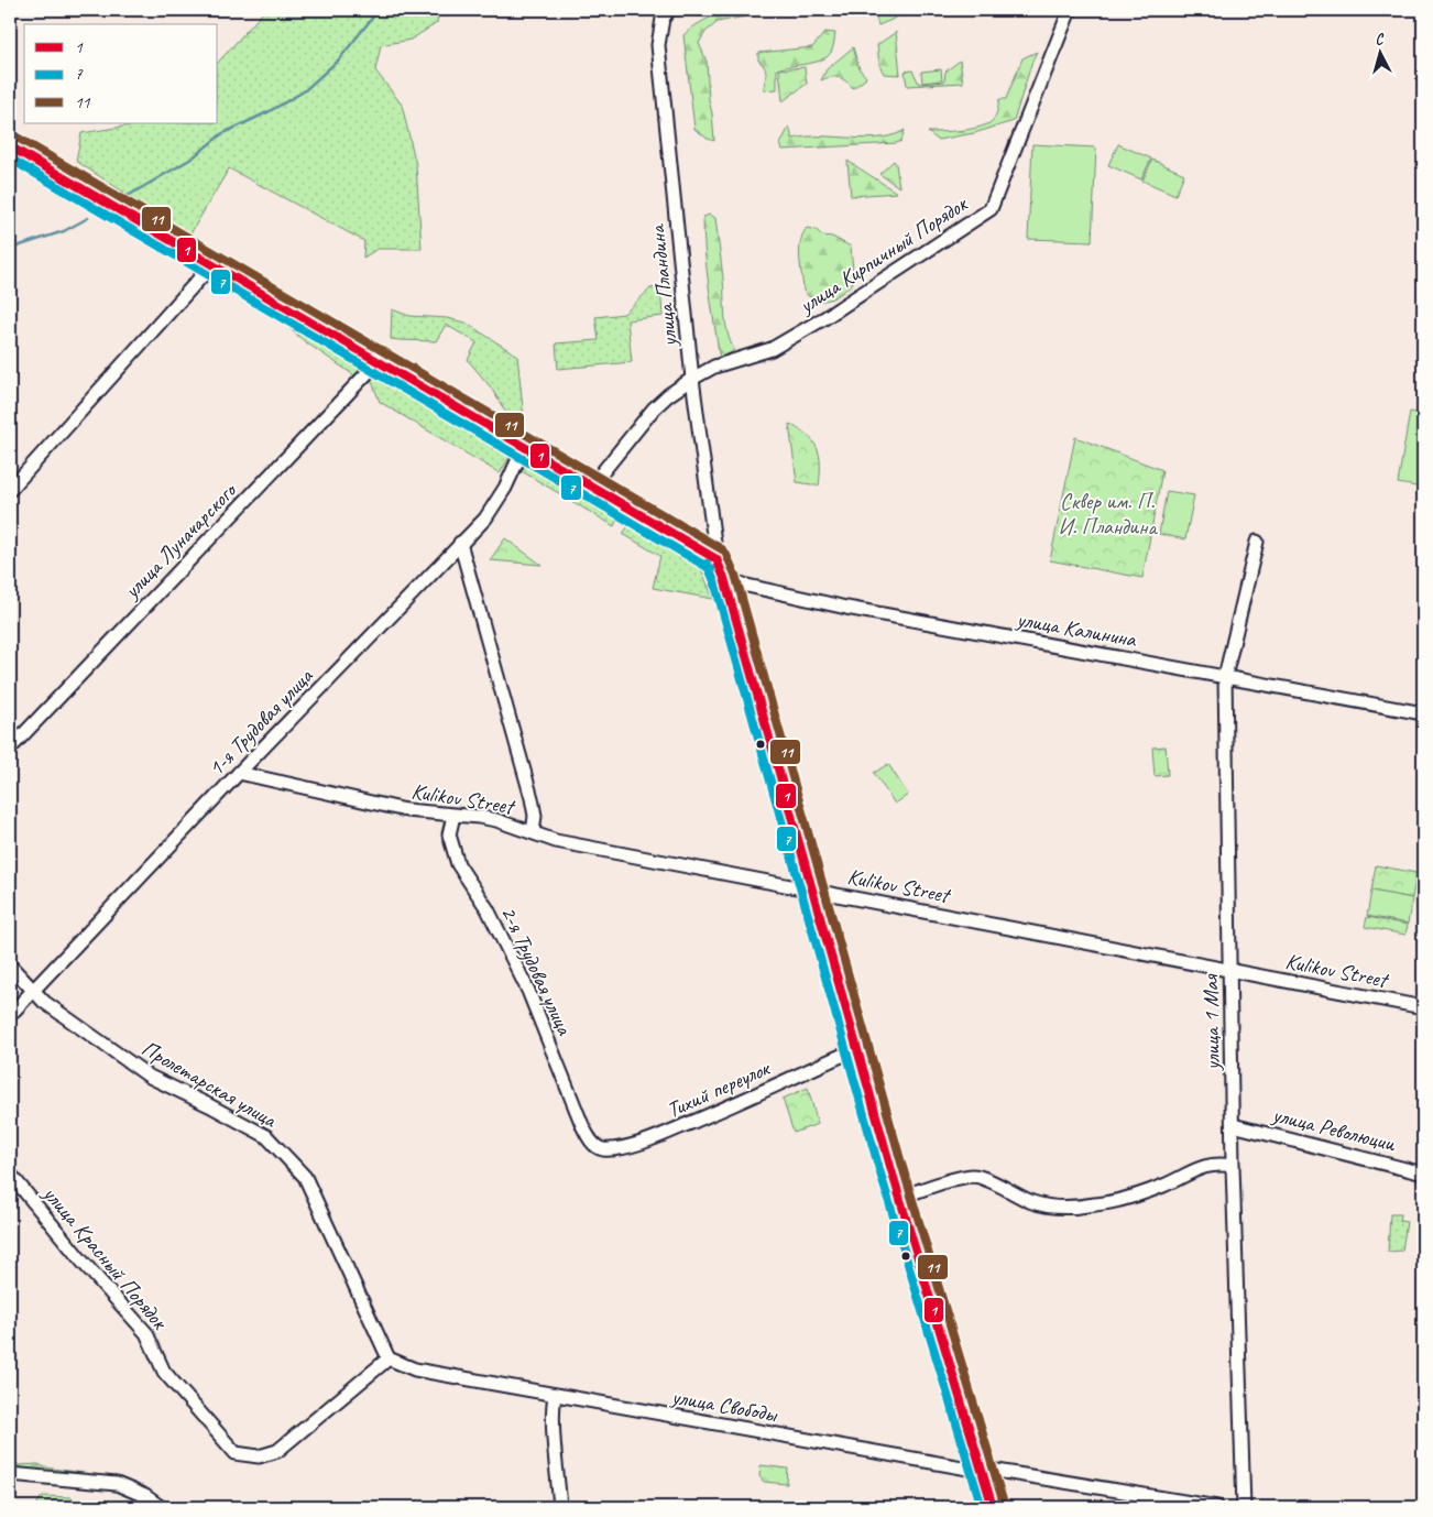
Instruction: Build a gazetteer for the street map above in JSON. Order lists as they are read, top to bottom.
{
  "streets": {
    "street": [
      "улица Кирпичный Порядок",
      "улица Пландина",
      "улица Луначарского",
      "улица Калинина",
      "1-я Трудовая улица",
      "Kulikov Street",
      "2-я Трудовая улица",
      "улица 1 Мая",
      "Пролетарская улица",
      "Тихий переулок",
      "улица Революции",
      "улица Красный Порядок",
      "улица Свободы"
    ]
  },
  "crossings": [
    ["улица Кирпичный Порядок", "улица Пландина"],
    ["улица Пландина", "улица Калинина"],
    ["улица Пландина", "Kulikov Street"],
    ["улица Пландина", "Тихий переулок"],
    ["улица Пландина", "улица Свободы"],
    ["улица Калинина", "улица 1 Мая"],
    ["1-я Трудовая улица", "Kulikov Street"],
    ["1-я Трудовая улица", "Пролетарская улица"],
    ["Kulikov Street", "2-я Трудовая улица"],
    ["Kulikov Street", "улица 1 Мая"],
    ["2-я Трудовая улица", "Тихий переулок"],
    ["улица 1 Мая", "улица Революции"],
    ["Пролетарская улица", "улица Красный Порядок"],
    ["Пролетарская улица", "улица Свободы"],
    ["улица Красный Порядок", "улица Свободы"]
  ],
  "parks": ["Сквер им. П. И. Пландина"],
  "lines": ["transit line 11", "transit line 1", "transit line 7"],
  "legend": ["1", "7", "11"],
  "north": "top"
}
